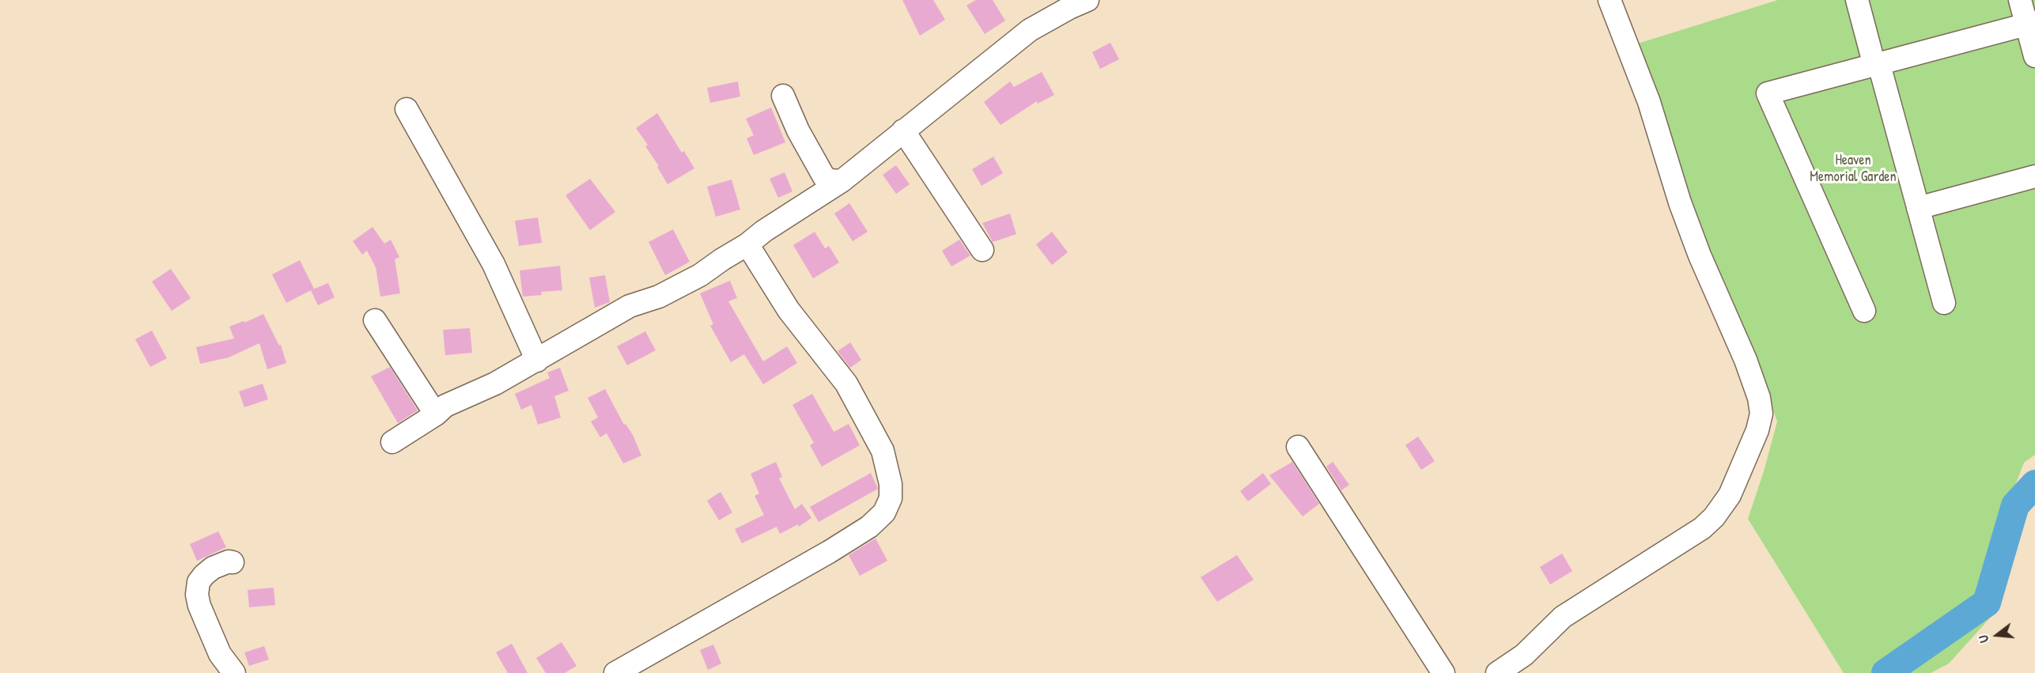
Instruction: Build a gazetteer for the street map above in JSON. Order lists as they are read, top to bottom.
{
  "parks": ["Heaven Memorial Garden"],
  "north": "left"
}
